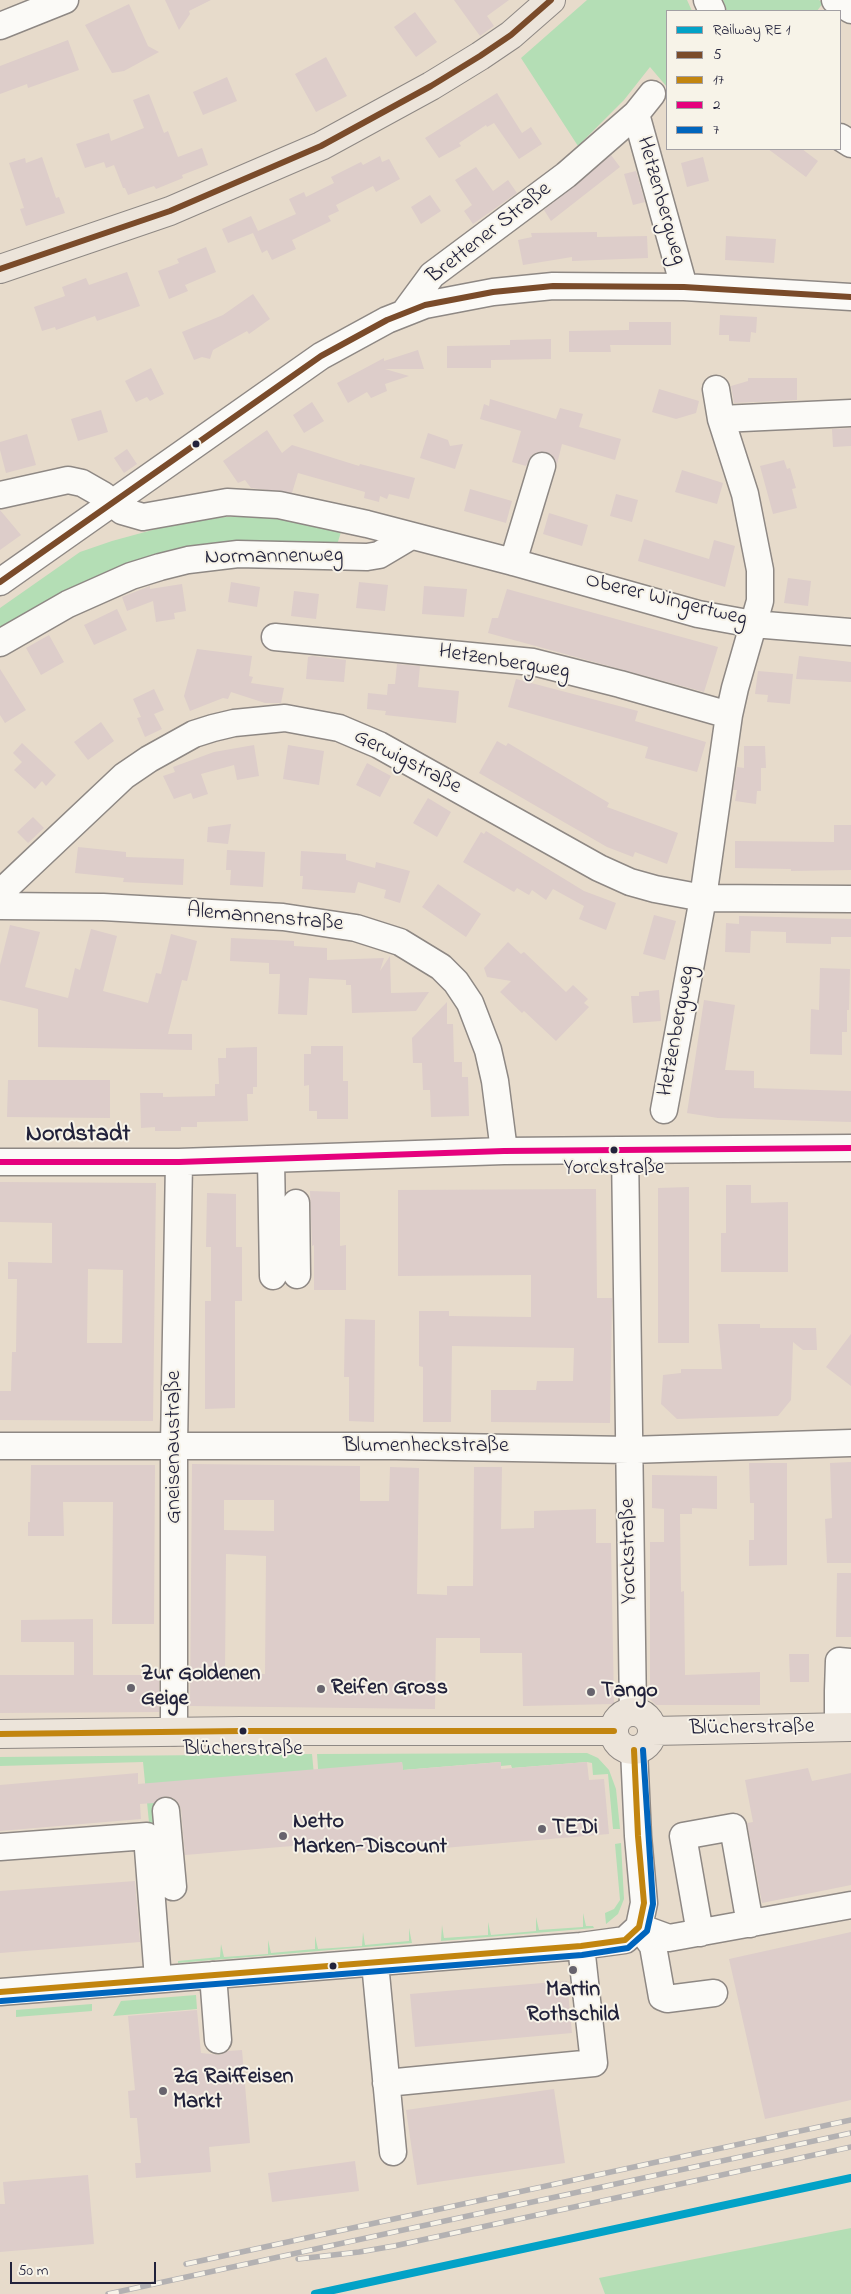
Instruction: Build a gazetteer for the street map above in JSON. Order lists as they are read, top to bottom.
{
  "streets": {
    "main road": ["Blücherstraße"],
    "street": [
      "Hetzenbergweg",
      "Brettener Straße",
      "Normannenweg",
      "Oberer Wingertweg",
      "Gerwigstraße",
      "Alemannenstraße",
      "Gneisenaustraße",
      "Blumenheckstraße",
      "Yorckstraße"
    ]
  },
  "crossings": [
    ["Hetzenbergweg", "Brettener Straße"],
    ["Hetzenbergweg", "Oberer Wingertweg"],
    ["Hetzenbergweg", "Gerwigstraße"],
    ["Brettener Straße", "Oberer Wingertweg"],
    ["Normannenweg", "Oberer Wingertweg"],
    ["Gneisenaustraße", "Blumenheckstraße"],
    ["Blumenheckstraße", "Yorckstraße"],
    ["Yorckstraße", "Blücherstraße"]
  ],
  "districts": ["Nordstadt"],
  "places": [
    "Yorckstraße",
    "Zur Goldenen Geige",
    "Reifen Gross",
    "Tango",
    "Blücherstraße",
    "TEDi",
    "Netto Marken-Discount",
    "Martin Rothschild",
    "ZG Raiffeisen Markt"
  ],
  "lines": [
    "transit line 5",
    "transit line 2",
    "transit line 17",
    "transit line 7"
  ],
  "legend": [
    "Railway RE 1",
    "5",
    "17",
    "2",
    "7"
  ],
  "scale_bar": "50 m"
}
